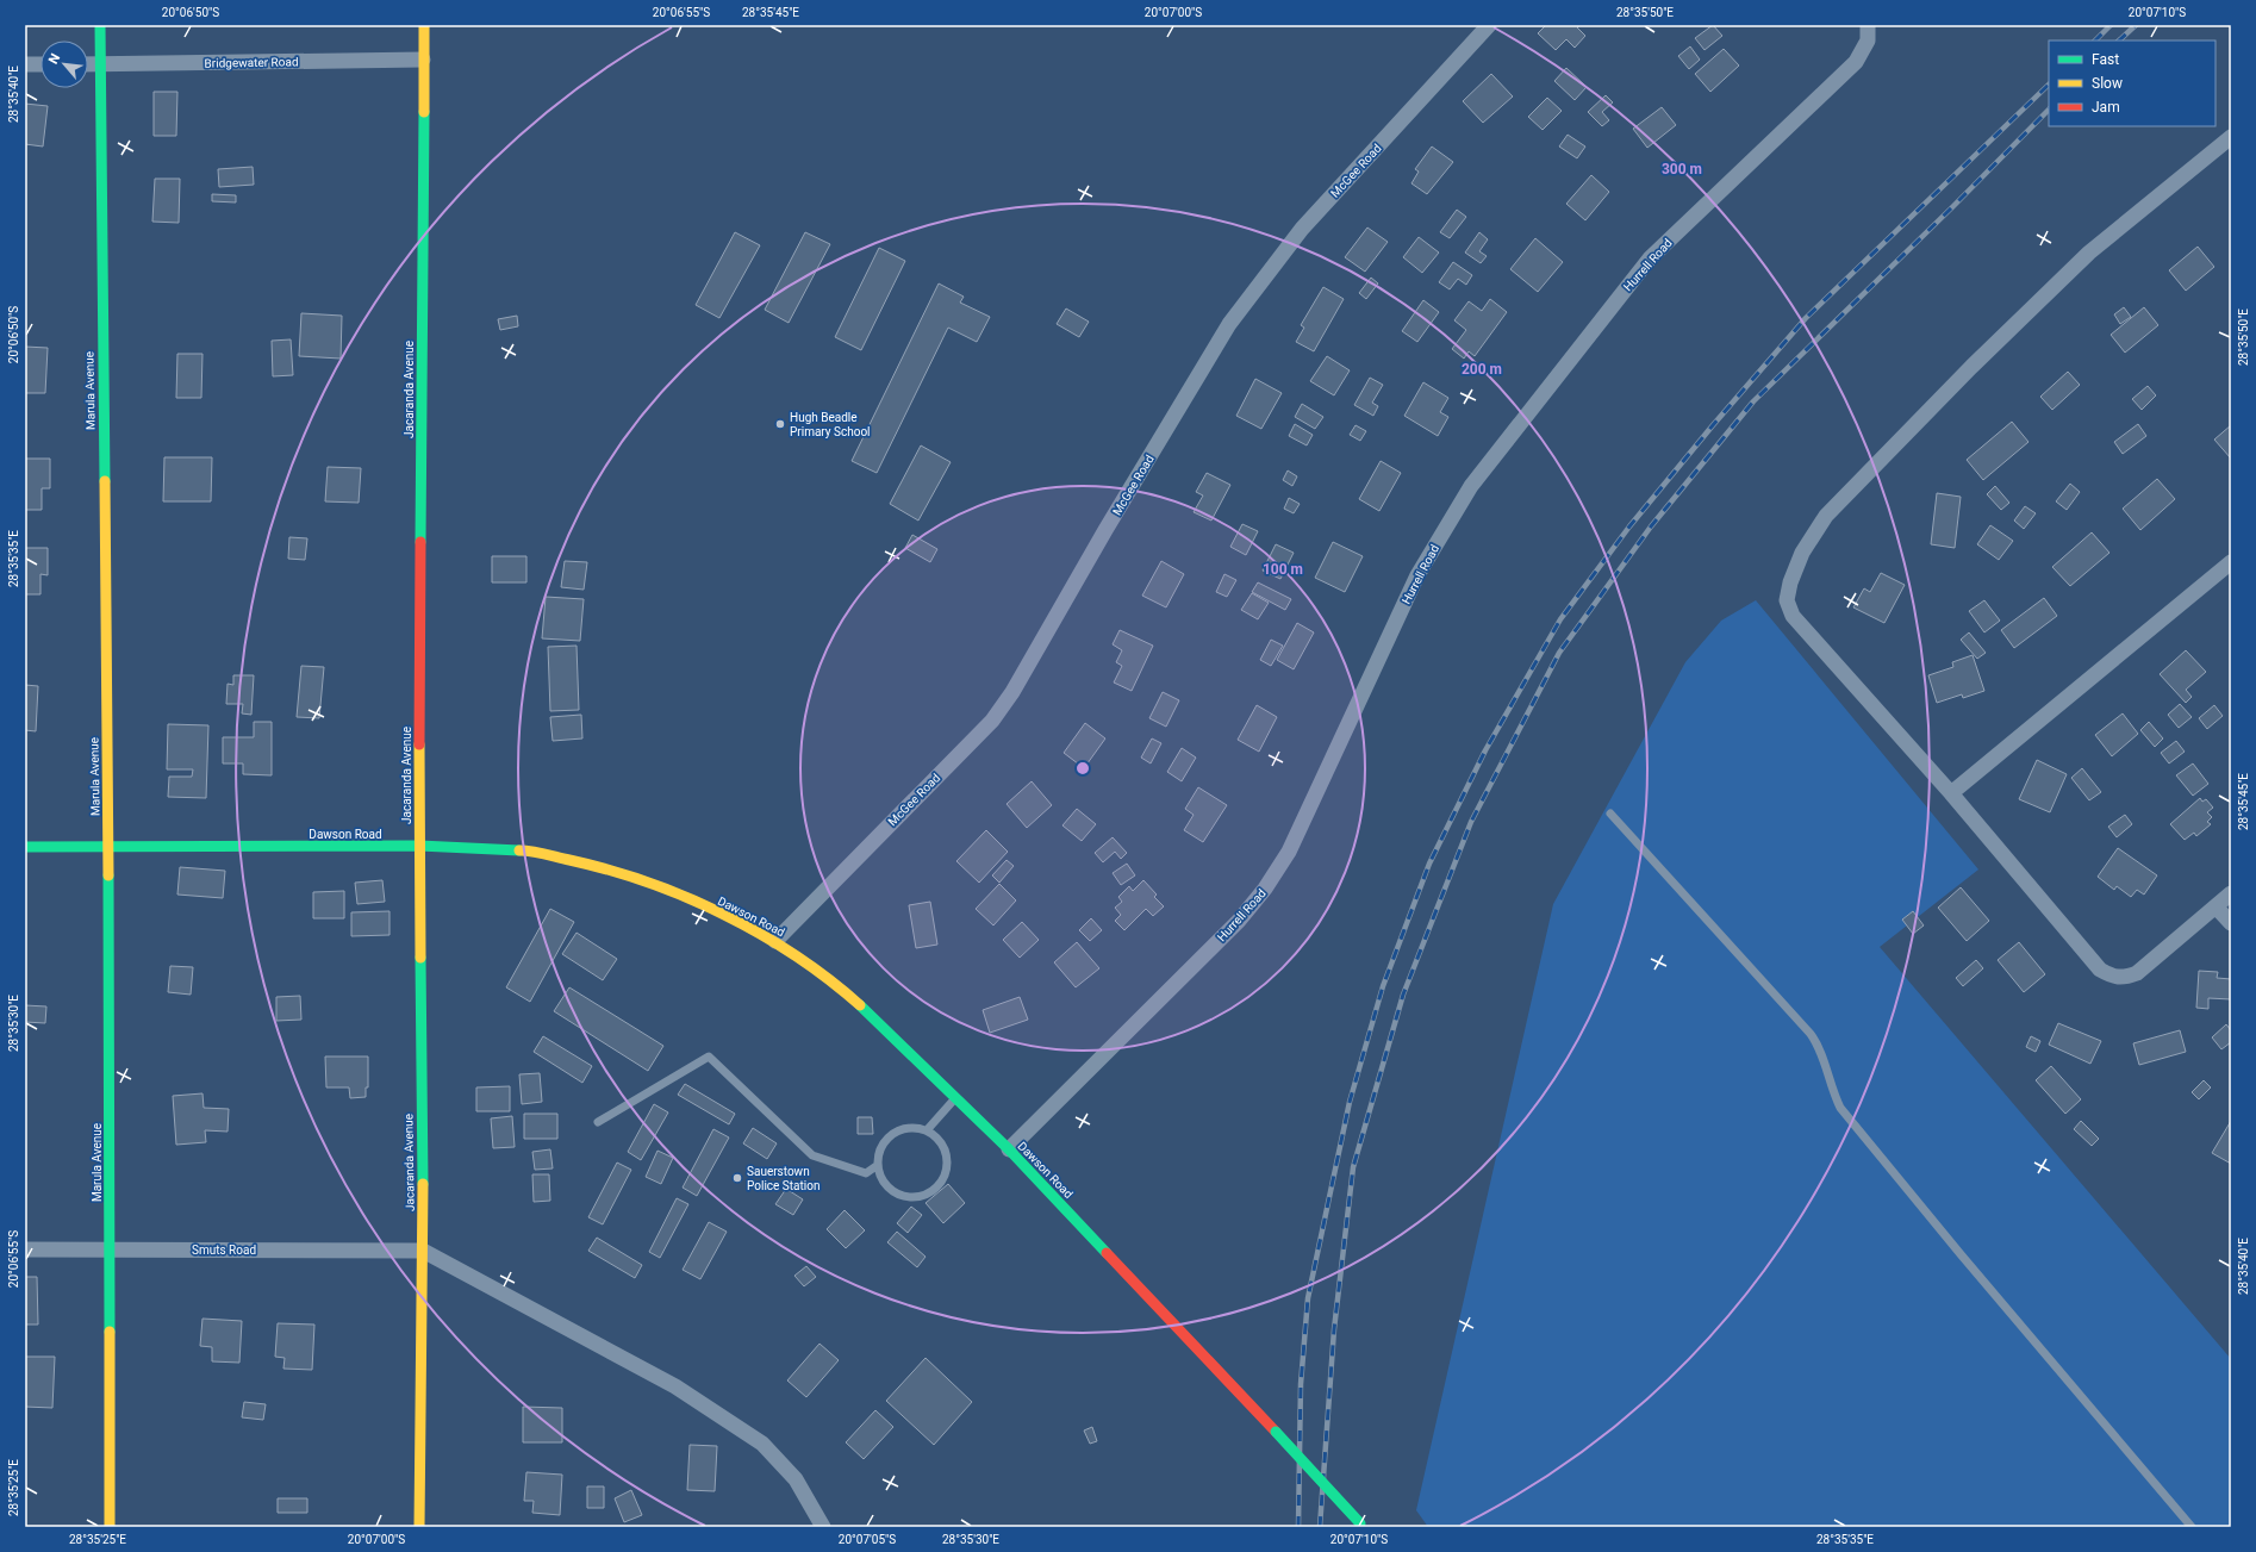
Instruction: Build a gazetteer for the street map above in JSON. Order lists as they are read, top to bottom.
{
  "streets": {
    "street": [
      "Bridgewater Road",
      "McGee Road",
      "Hurrell Road",
      "Jacaranda Avenue",
      "Marula Avenue",
      "Dawson Road",
      "Smuts Road"
    ]
  },
  "crossings": [
    ["Bridgewater Road", "Jacaranda Avenue"],
    ["Bridgewater Road", "Marula Avenue"],
    ["McGee Road", "Dawson Road"],
    ["Hurrell Road", "Dawson Road"],
    ["Jacaranda Avenue", "Dawson Road"],
    ["Jacaranda Avenue", "Smuts Road"],
    ["Marula Avenue", "Dawson Road"],
    ["Marula Avenue", "Smuts Road"]
  ],
  "places": ["Hugh Beadle Primary School", "Sauerstown Police Station"],
  "legend": ["Fast", "Slow", "Jam"],
  "north": "top left",
  "coordinates": [
    "20°06'50\"S",
    "20°06'55\"S",
    "28°35'45\"E",
    "20°07'00\"S",
    "28°35'50\"E",
    "20°07'10\"S",
    "28°35'40\"E",
    "28°35'35\"E",
    "28°35'30\"E",
    "28°35'25\"E",
    "20°07'05\"S"
  ],
  "rings": ["300 m", "200 m", "100 m"]
}
